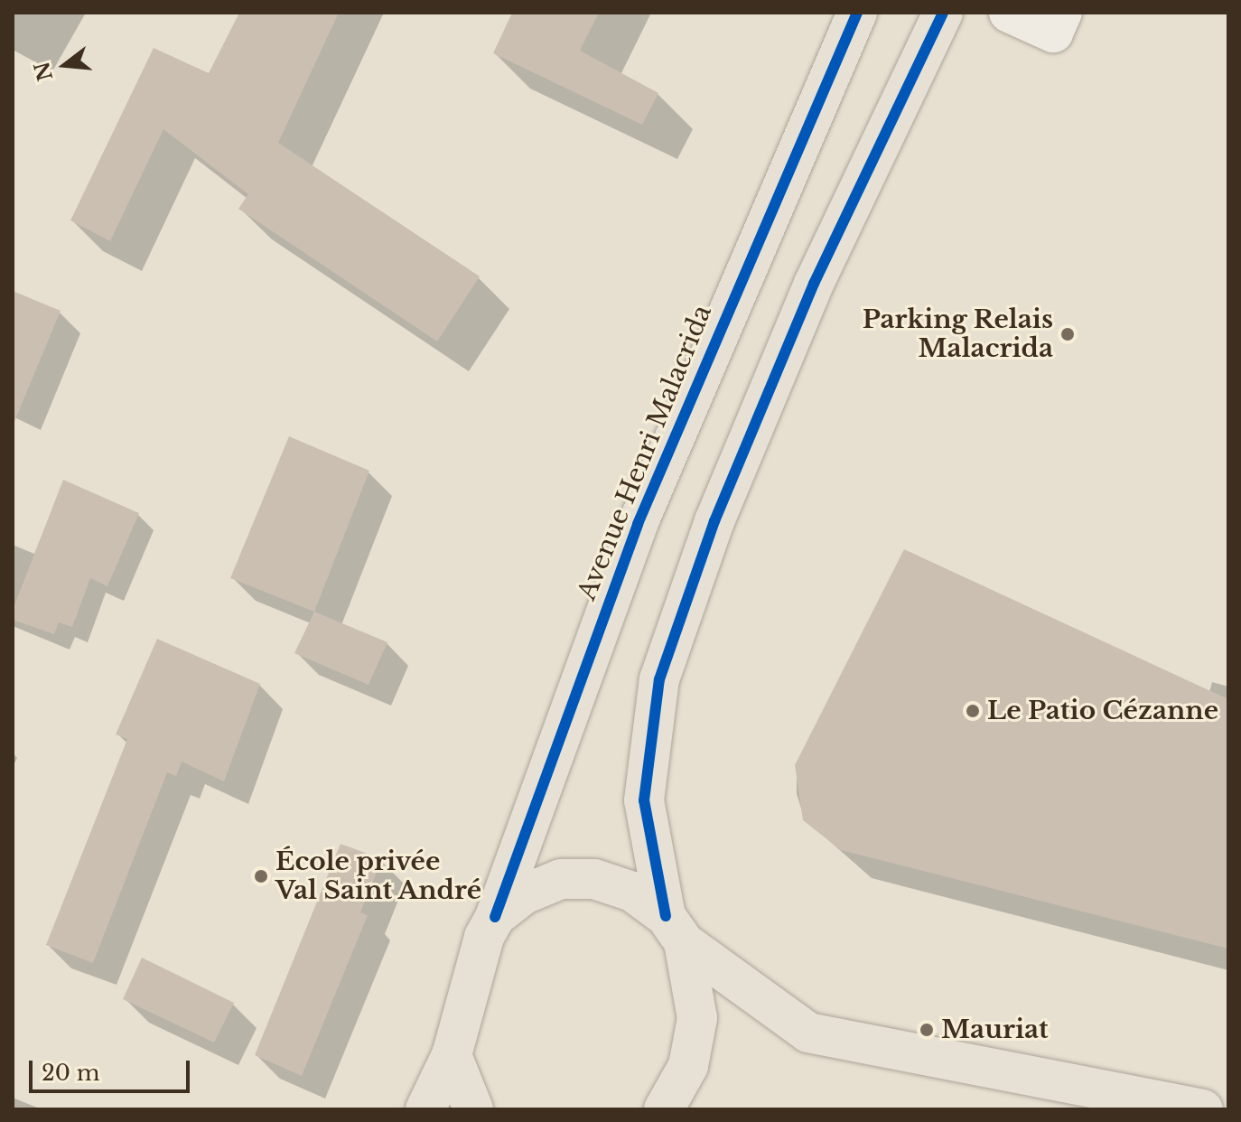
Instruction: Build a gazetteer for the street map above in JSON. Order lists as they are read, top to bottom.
{
  "streets": {
    "main road": ["Avenue Henri Malacrida"]
  },
  "places": [
    "Parking Relais Malacrida",
    "Le Patio Cézanne",
    "École privée Val Saint André",
    "Mauriat"
  ],
  "scale_bar": "20 m",
  "north": "left"
}
